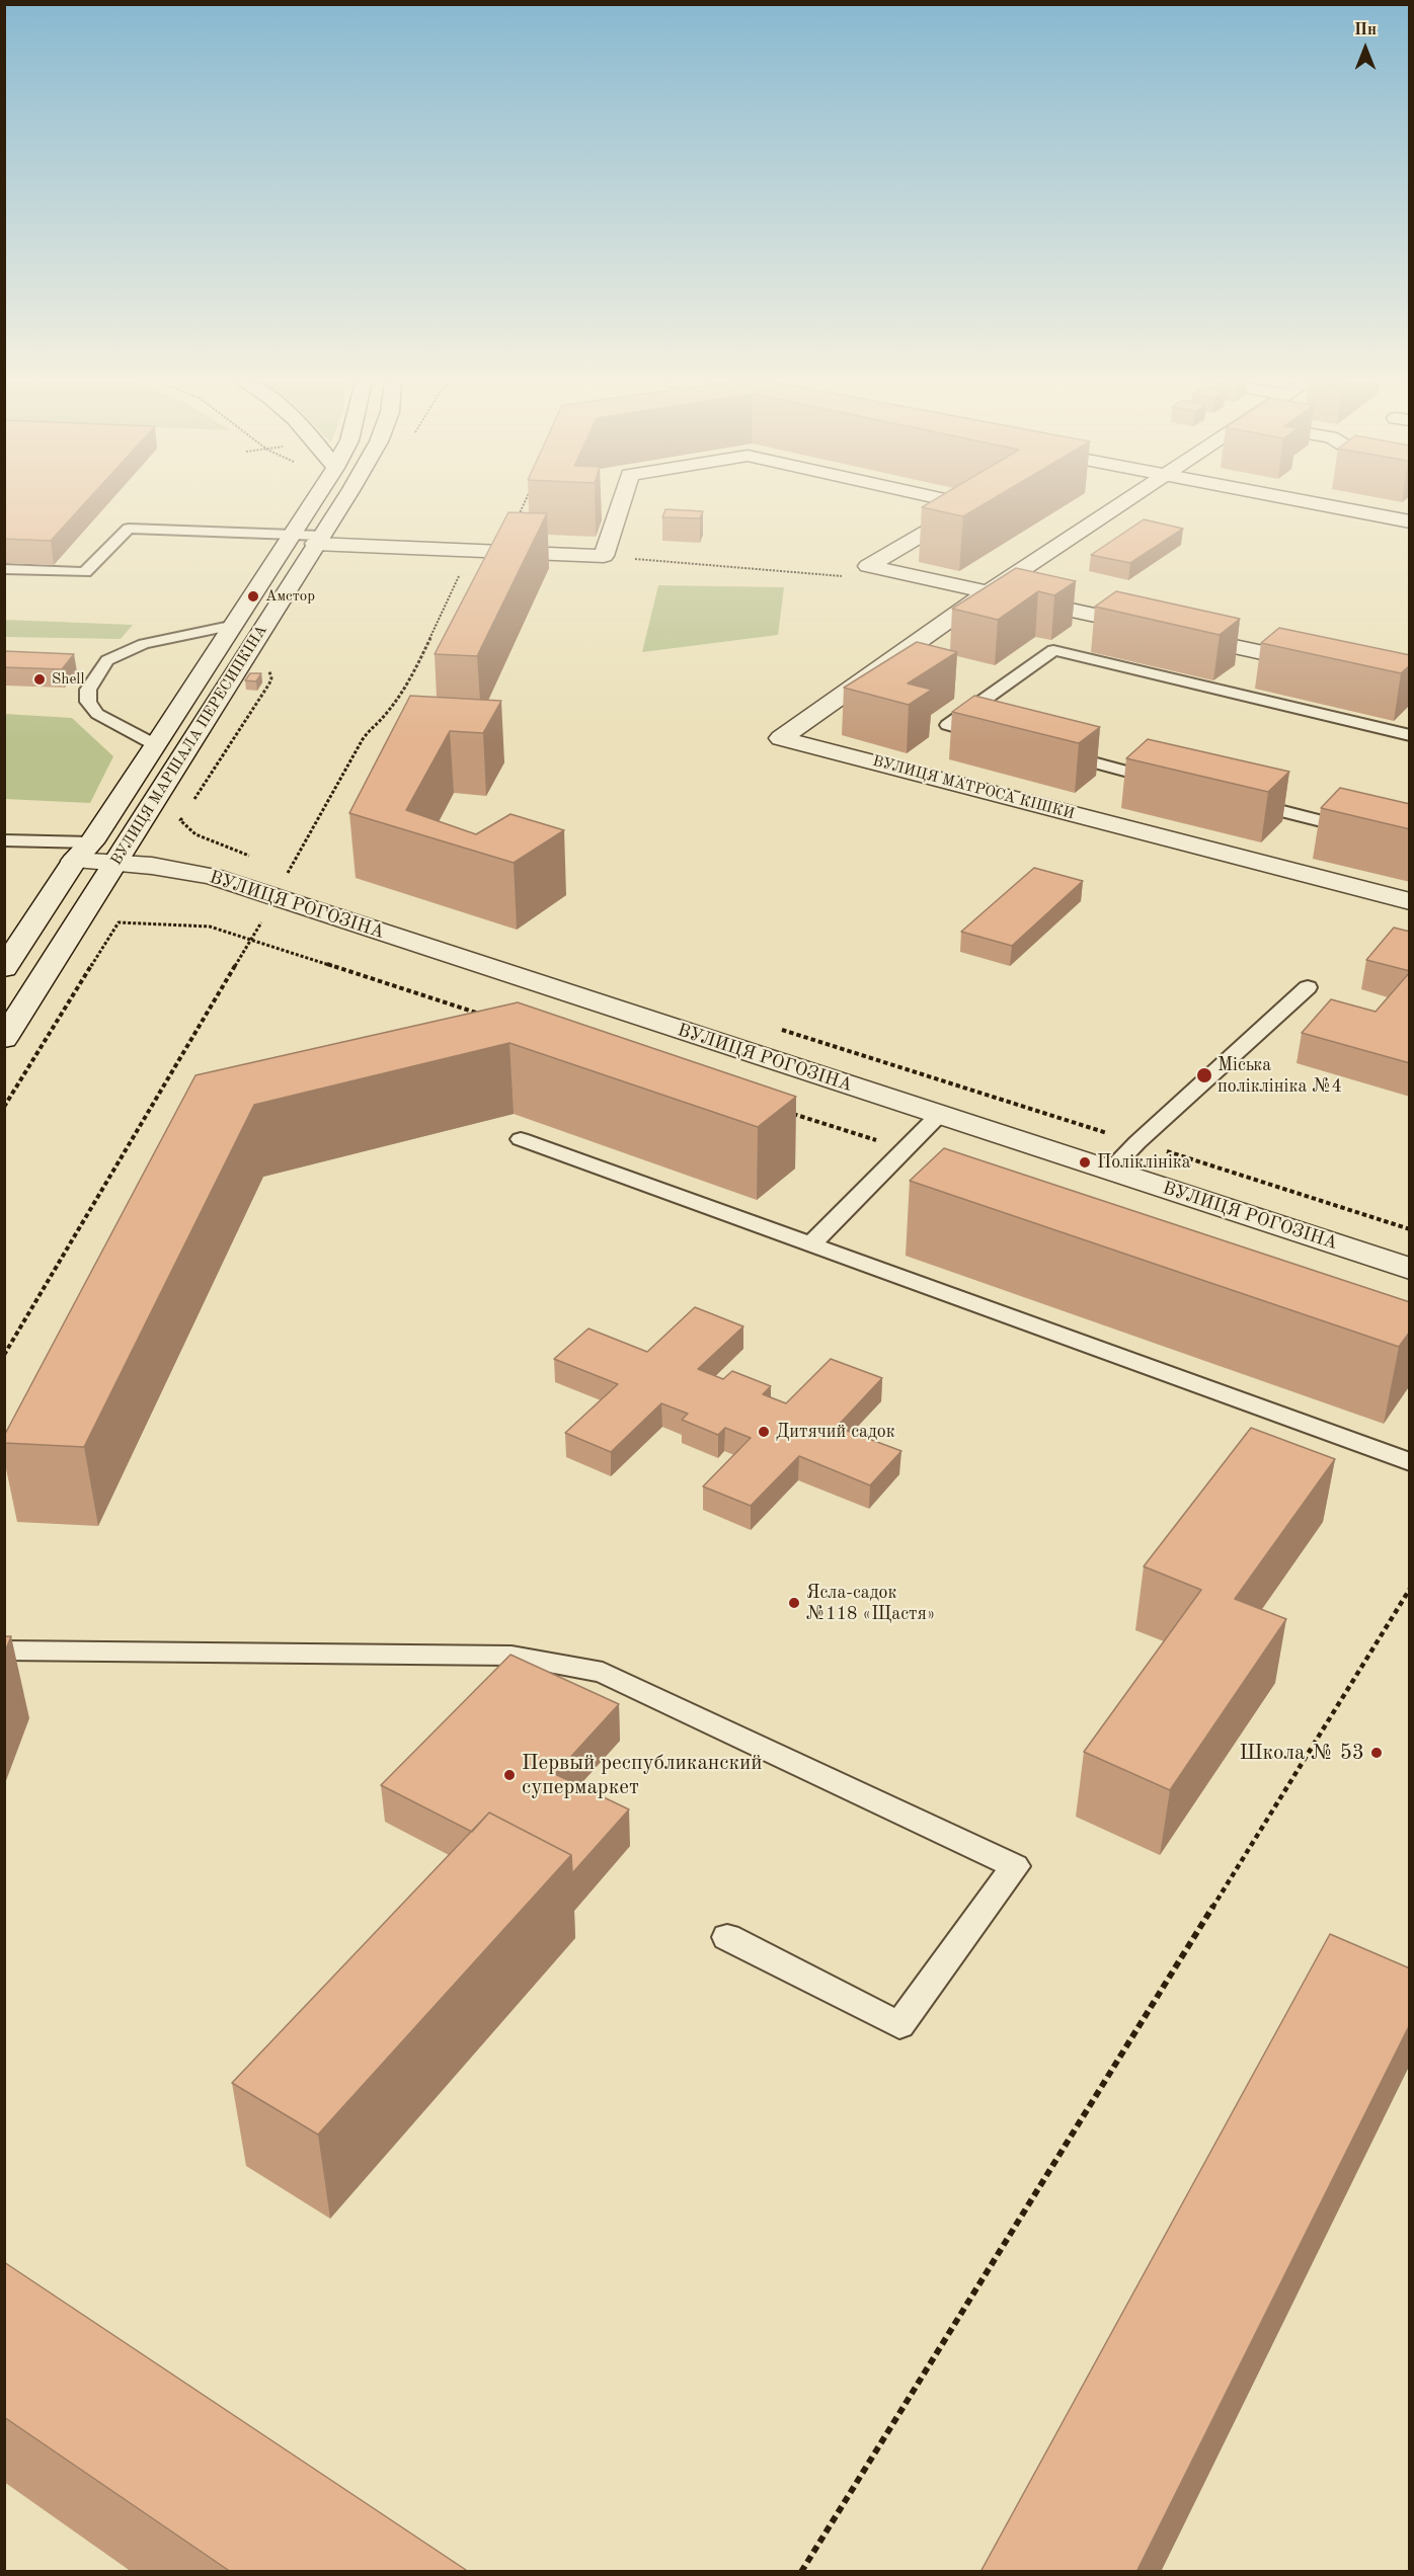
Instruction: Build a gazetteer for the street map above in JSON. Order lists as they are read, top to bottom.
{
  "streets": {
    "street": ["ВУЛИЦЯ МАРШАЛА ПЕРЕСИПКІНА", "ВУЛИЦЯ МАТРОСА КІШКИ", "ВУЛИЦЯ РОГОЗІНА"]
  },
  "crossings": [
    ["ВУЛИЦЯ МАРШАЛА ПЕРЕСИПКІНА", "ВУЛИЦЯ РОГОЗІНА"]
  ],
  "places": [
    "Амстор",
    "Shell",
    "Міська поліклініка №4",
    "Поліклініка",
    "Дитячий садок",
    "Ясла-садок №118 «Щастя»",
    "Школа № 53",
    "Первый республиканский супермаркет"
  ],
  "north": "top"
}
